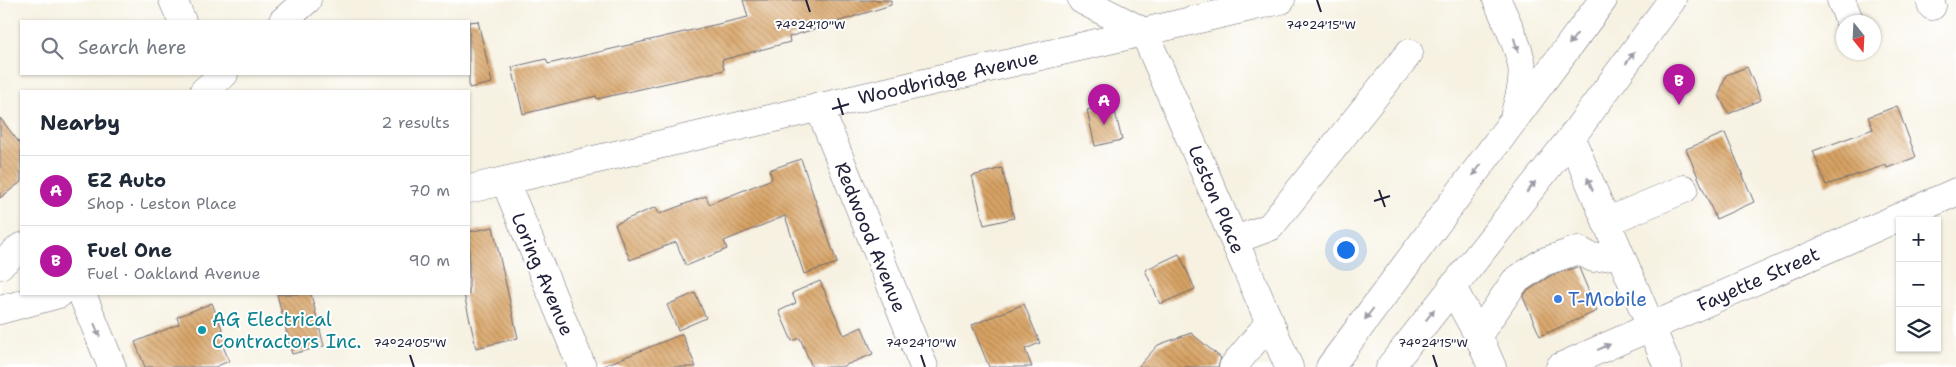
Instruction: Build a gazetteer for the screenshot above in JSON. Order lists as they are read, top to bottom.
{
  "streets": {
    "main road": [
      "Woodbridge Avenue",
      "Leston Place",
      "Redwood Avenue",
      "Loring Avenue",
      "Fayette Street"
    ]
  },
  "crossings": [
    ["Woodbridge Avenue", "Leston Place"],
    ["Woodbridge Avenue", "Redwood Avenue"],
    ["Woodbridge Avenue", "Loring Avenue"]
  ],
  "places": ["T-Mobile", "AG Electrical Contractors Inc."],
  "north": "bottom",
  "page": {
    "search": "Search here",
    "pins": ["B", "A"],
    "heading": ["Nearby", "2 results"],
    "list": [
      {
        "mark": "A",
        "name": "EZ Auto",
        "note": "Shop · Leston Place",
        "value": "70 m"
      },
      {
        "mark": "B",
        "name": "Fuel One",
        "note": "Fuel · Oakland Avenue",
        "value": "90 m"
      }
    ],
    "map_buttons": ["+", "−"]
  },
  "coordinates": ["74°24'10\"W", "74°24'15\"W", "74°24'05\"W"]
}
